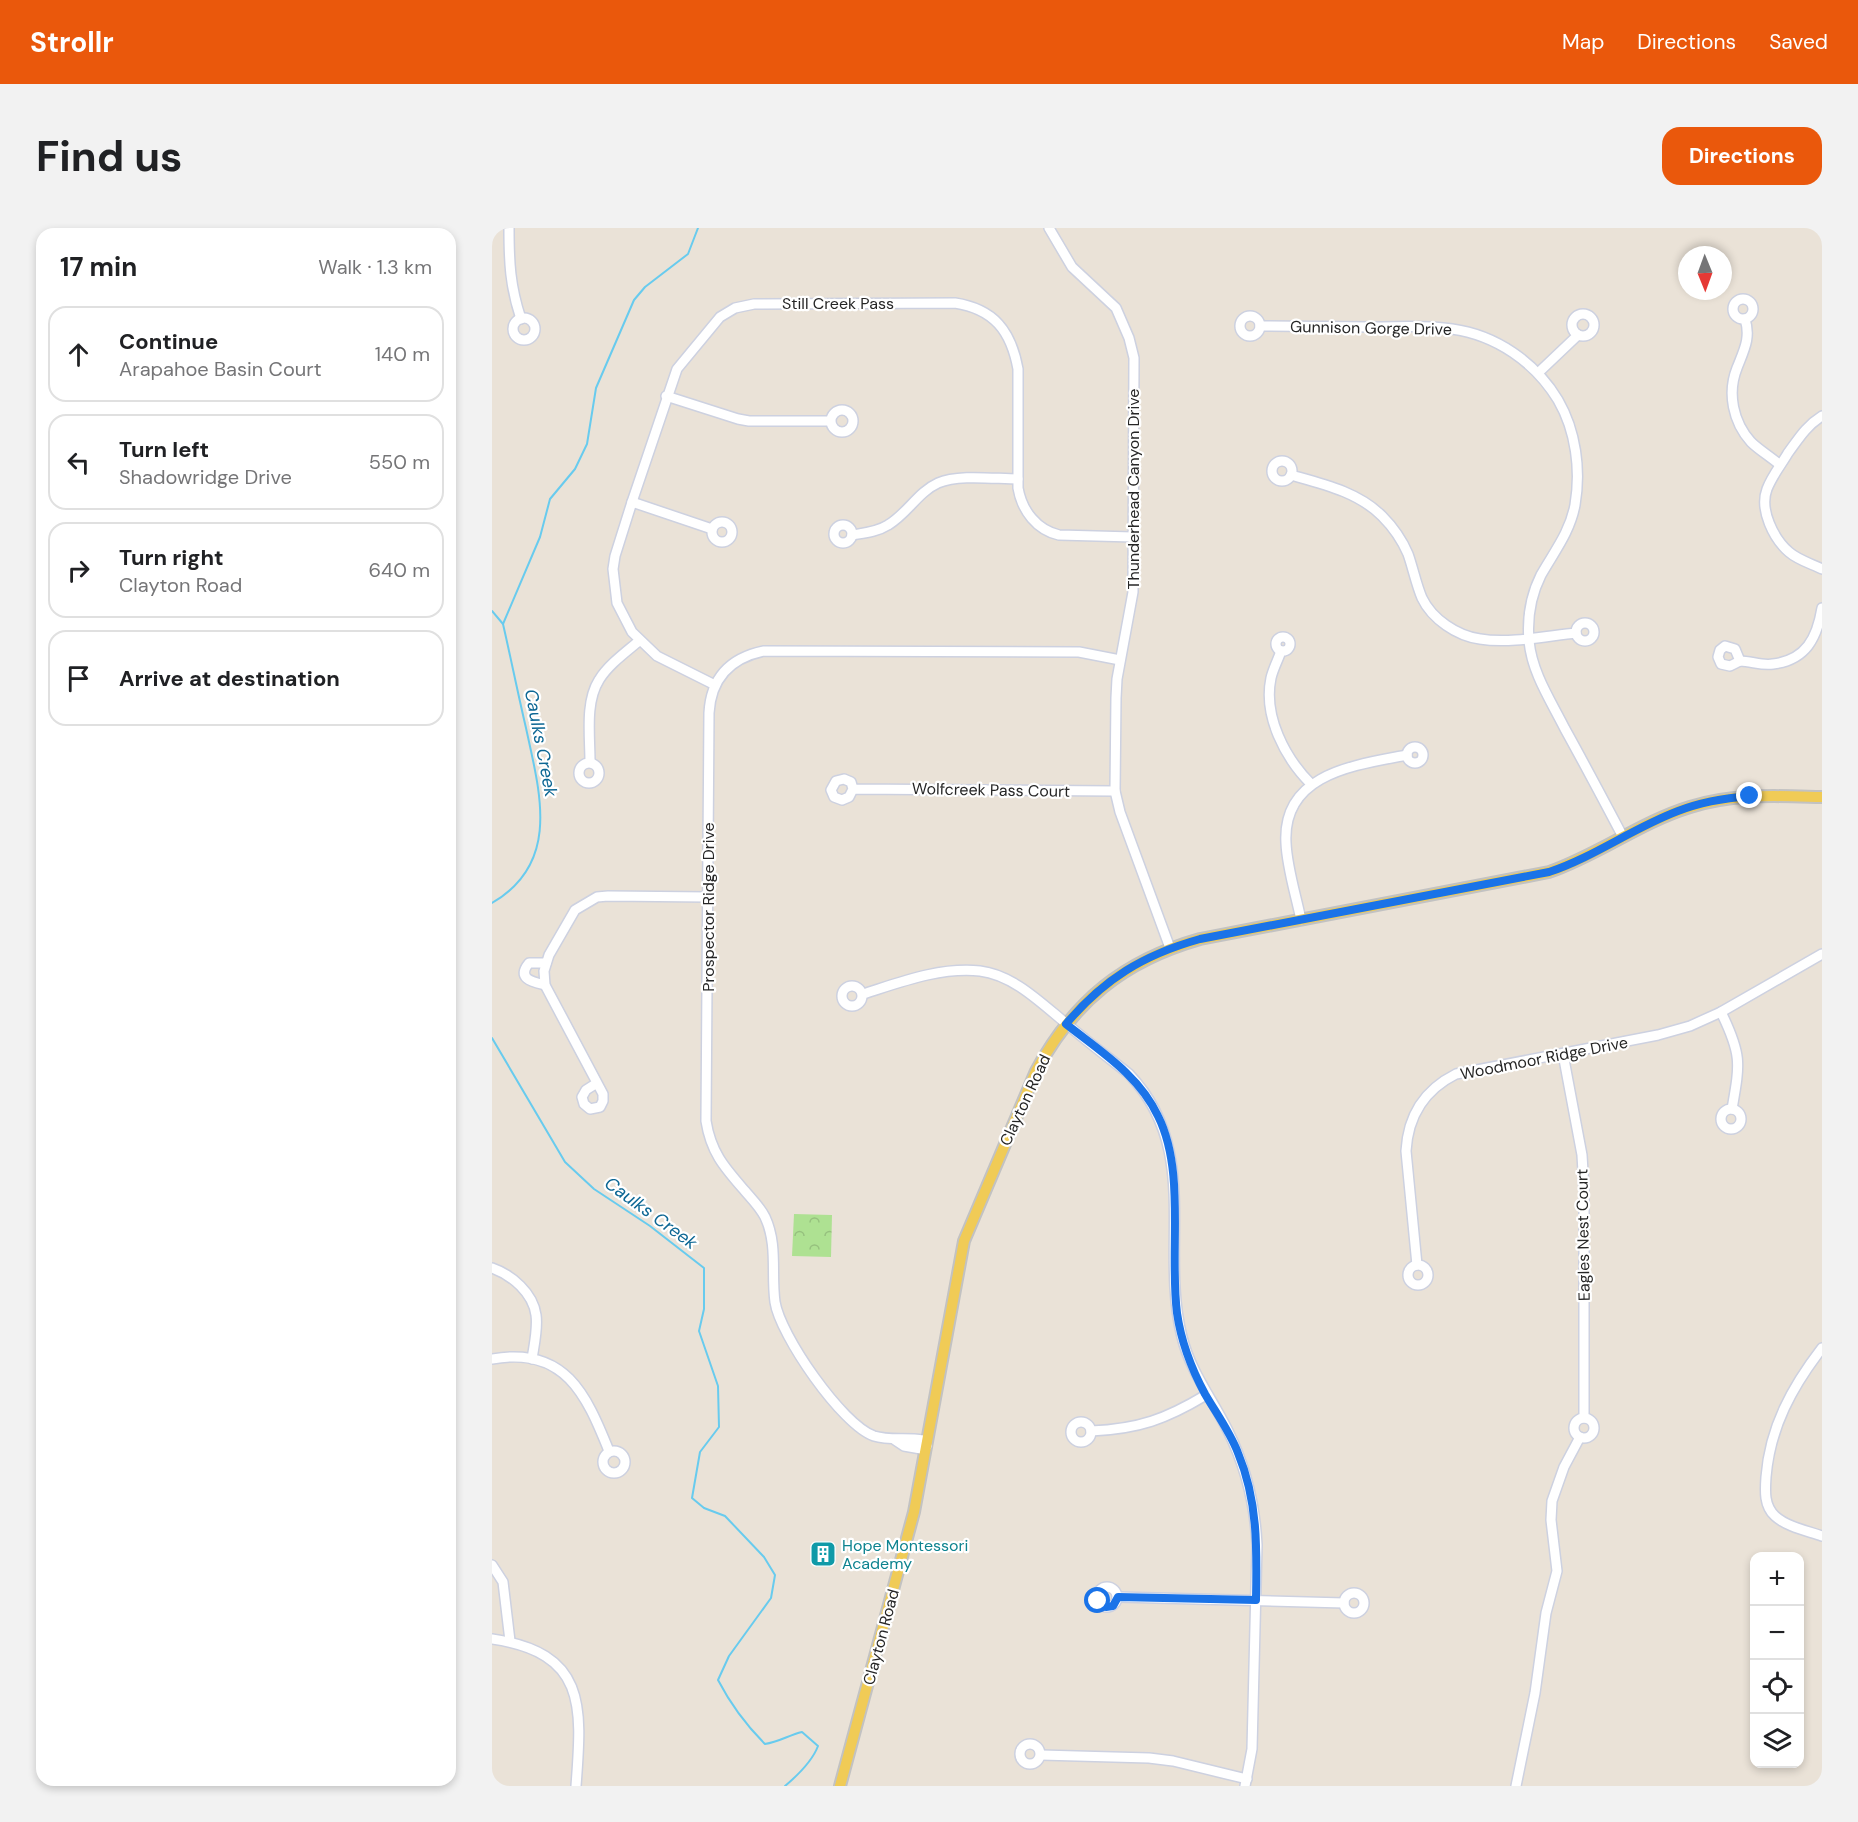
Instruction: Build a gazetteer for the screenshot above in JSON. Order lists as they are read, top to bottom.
{
  "streets": {
    "main road": ["Clayton Road"],
    "street": [
      "Still Creek Pass",
      "Gunnison Gorge Drive",
      "Thunderhead Canyon Drive",
      "Wolfcreek Pass Court",
      "Prospector Ridge Drive",
      "Woodmoor Ridge Drive",
      "Eagles Nest Court"
    ]
  },
  "crossings": [
    ["Still Creek Pass", "Thunderhead Canyon Drive"],
    ["Still Creek Pass", "Prospector Ridge Drive"],
    ["Gunnison Gorge Drive", "Clayton Road"],
    ["Thunderhead Canyon Drive", "Wolfcreek Pass Court"],
    ["Thunderhead Canyon Drive", "Prospector Ridge Drive"],
    ["Thunderhead Canyon Drive", "Clayton Road"],
    ["Prospector Ridge Drive", "Clayton Road"],
    ["Woodmoor Ridge Drive", "Eagles Nest Court"]
  ],
  "water": ["Caulks Creek"],
  "places": {
    "building": ["Hope Montessori Academy"]
  },
  "north": "bottom",
  "page": {
    "header": "Strollr",
    "nav": ["Map", "Directions", "Saved"],
    "buttons": "Directions",
    "title": "Find us",
    "heading": ["17 min", "Walk · 1.3 km"],
    "list": [
      ["Continue", "Arapahoe Basin Court", "140 m"],
      ["Turn left", "Shadowridge Drive", "550 m"],
      ["Turn right", "Clayton Road", "640 m"],
      "Arrive at destination"
    ],
    "map_buttons": ["+", "−"]
  }
}
